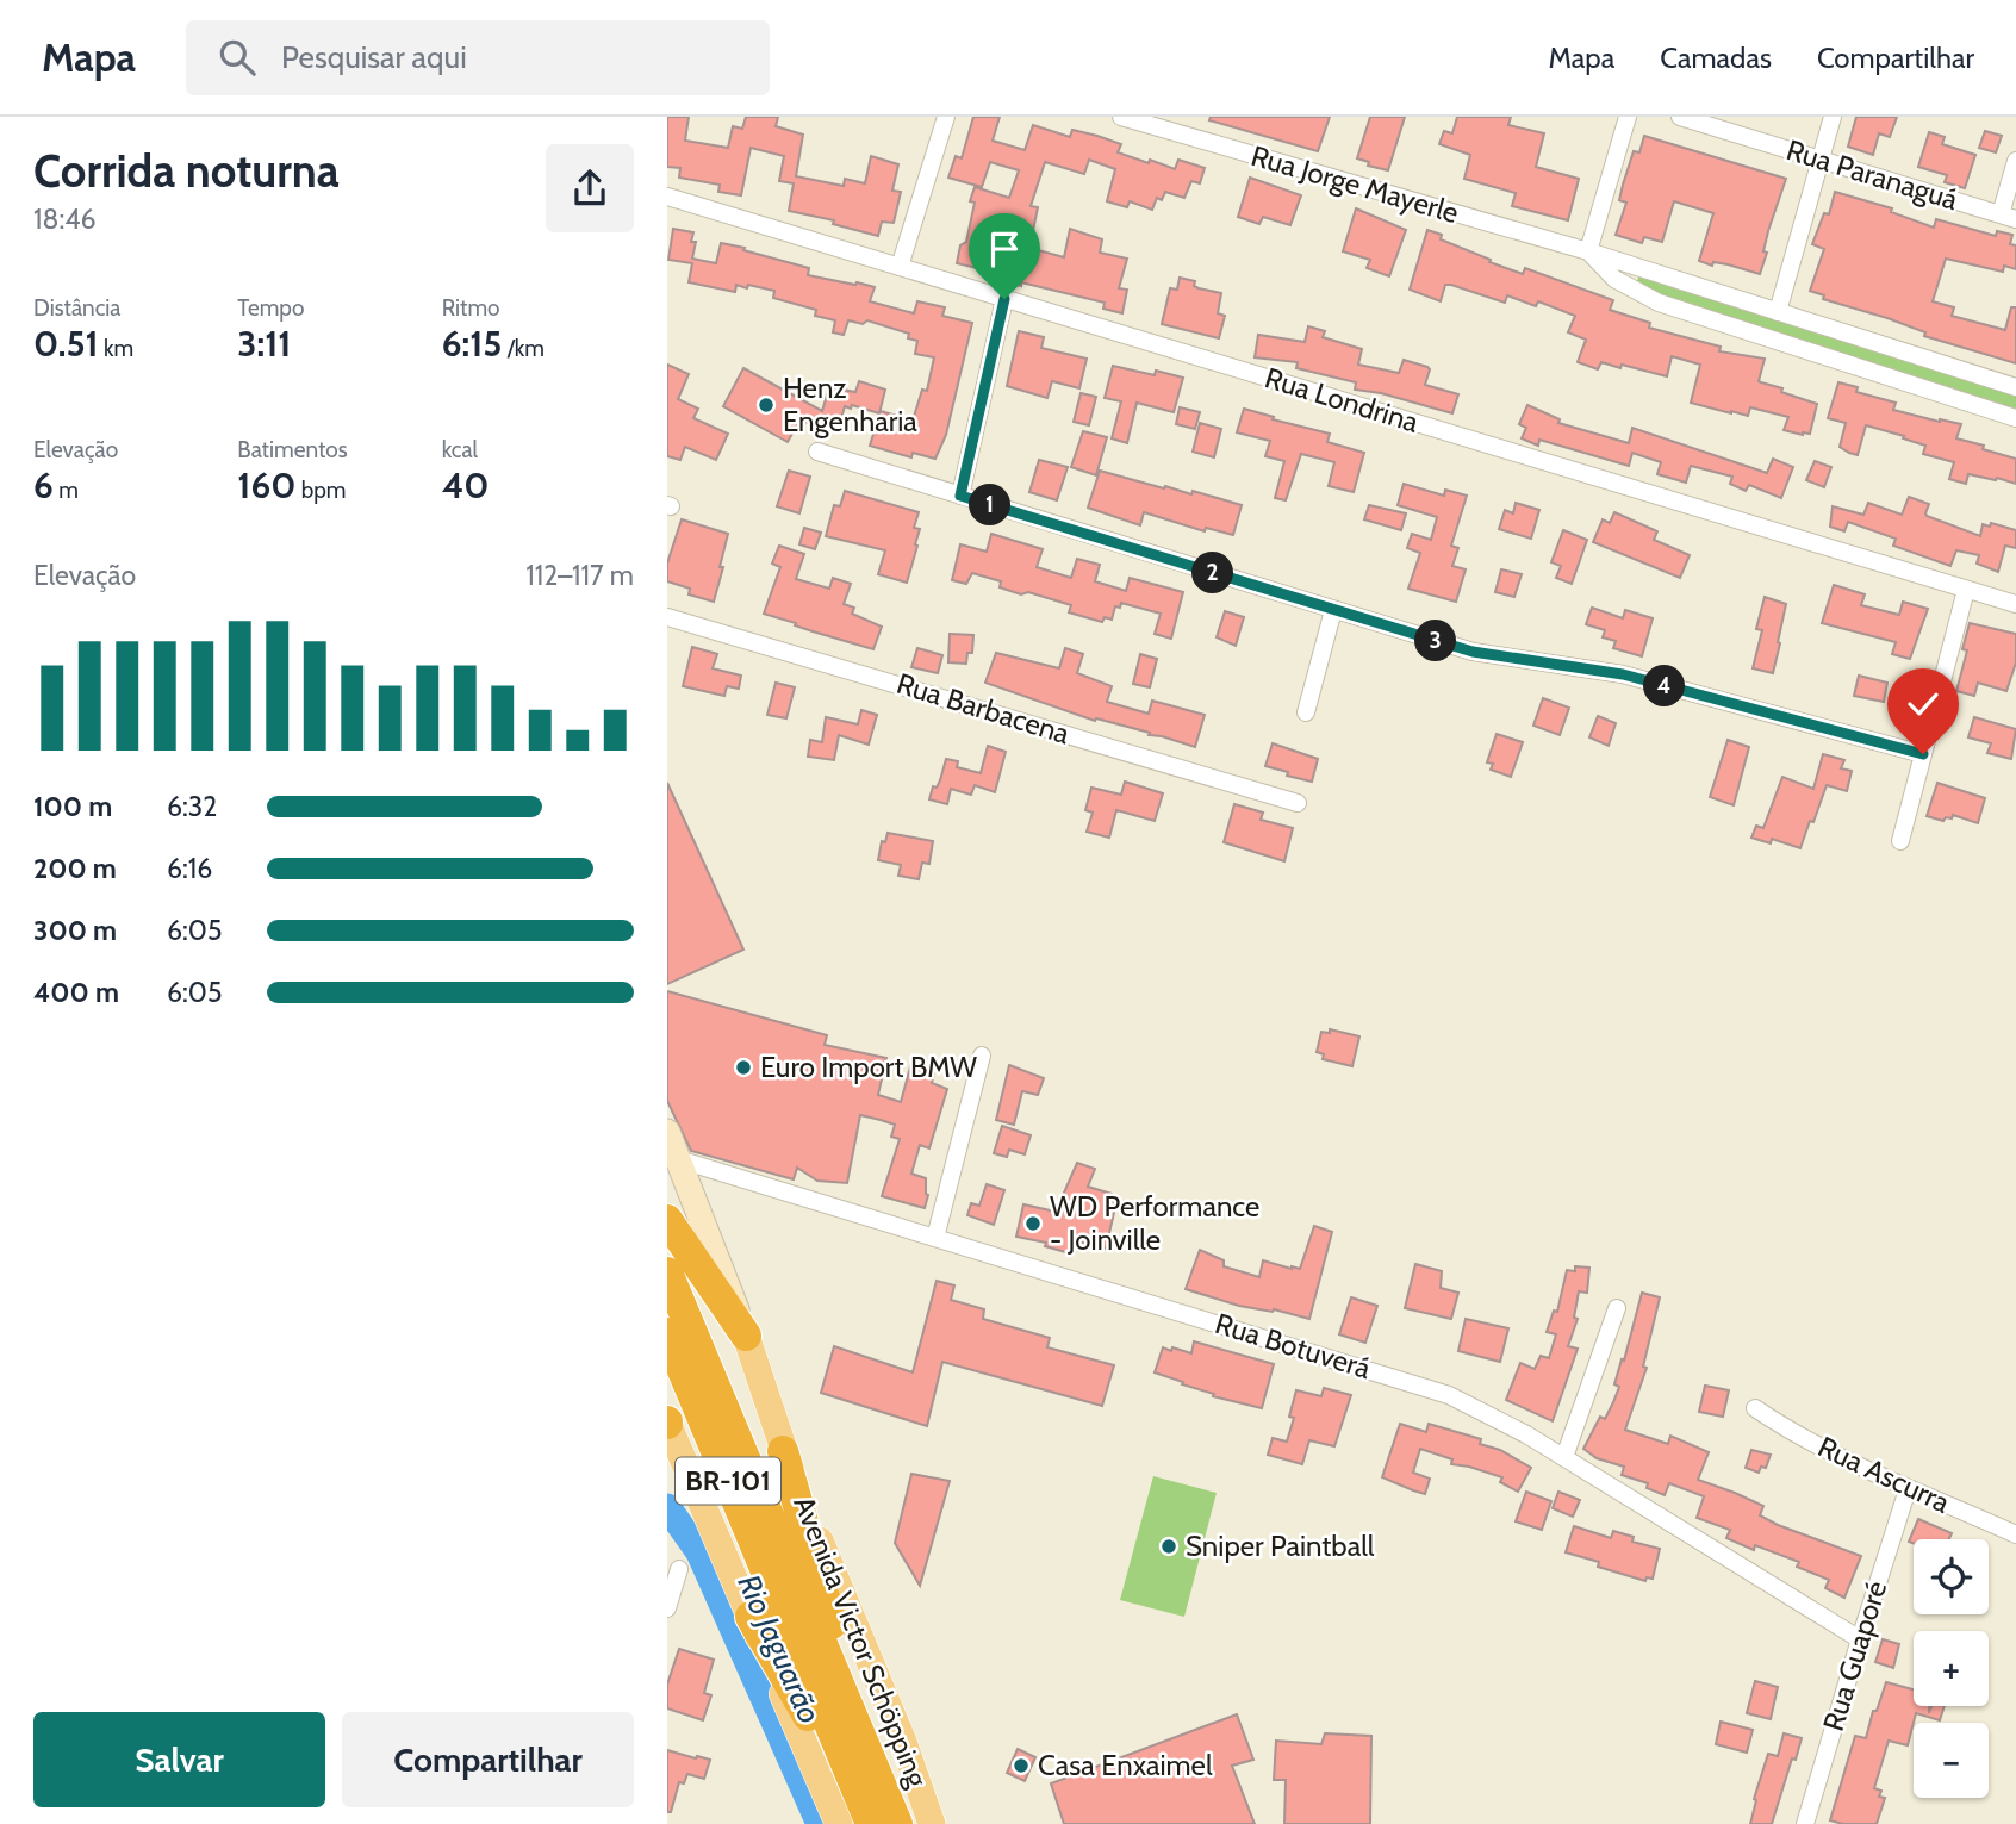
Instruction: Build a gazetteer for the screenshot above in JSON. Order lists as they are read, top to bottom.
{
  "streets": {
    "highway": ["BR-101"],
    "main road": ["Avenida Victor Schöpping"],
    "street": [
      "Rua Paranaguá",
      "Rua Jorge Mayerle",
      "Rua Londrina",
      "Rua Barbacena",
      "Rua Botuverá",
      "Rua Ascurra",
      "Rua Guaporé"
    ]
  },
  "crossings": [
    ["Rua Botuverá", "Avenida Victor Schöpping"],
    ["Rua Botuverá", "Rua Guaporé"],
    ["Rua Ascurra", "Rua Guaporé"]
  ],
  "water": ["Rio Jaguarão"],
  "places": [
    "Henz Engenharia",
    "Euro Import BMW",
    "WD Performance - Joinville",
    "Sniper Paintball",
    "Casa Enxaimel"
  ],
  "page": {
    "header": "Mapa",
    "search": "Pesquisar aqui",
    "nav": ["Mapa", "Camadas", "Compartilhar"],
    "heading": ["Corrida noturna", "18:46"],
    "stats": [
      ["Distância", "0.51 km"],
      ["Tempo", "3:11"],
      ["Ritmo", "6:15 /km"],
      ["Elevação", "6 m"],
      ["Batimentos", "160 bpm"],
      ["kcal", "40"]
    ],
    "pins": [
      "1",
      "2",
      "3",
      "4"
    ],
    "chart": ["Elevação", "112–117 m"],
    "list": [
      {
        "name": "100 m",
        "note": "6:32"
      },
      {
        "name": "200 m",
        "note": "6:16"
      },
      {
        "name": "300 m",
        "note": "6:05"
      },
      {
        "name": "400 m",
        "note": "6:05"
      }
    ],
    "map_buttons": ["+", "−"],
    "buttons": ["Salvar", "Compartilhar"]
  }
}
